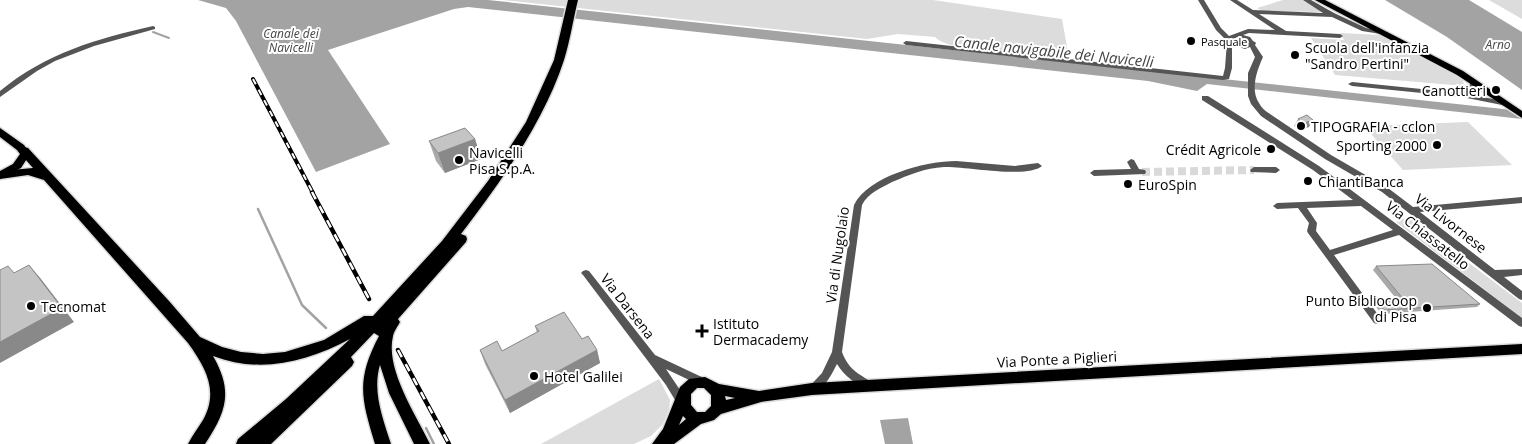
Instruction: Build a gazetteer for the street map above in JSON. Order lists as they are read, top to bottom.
{
  "streets": {
    "main road": ["Via Ponte a Piglieri"],
    "street": [
      "Via Livornese",
      "Via Chiassatello",
      "Via di Nugolaio",
      "Via Darsena"
    ]
  },
  "crossings": [
    ["Via di Nugolaio", "Via Ponte a Piglieri"],
    ["Via Darsena", "Via Ponte a Piglieri"]
  ],
  "water": ["Canale dei Navicelli", "Arno", "Canale navigabile dei Navicelli"],
  "places": {
    "other": [
      "Pasquale",
      "Scuola dell'infanzia \"Sandro Pertini\"",
      "Canottieri",
      "TIPOGRAFIA - cclon",
      "Sporting 2000",
      "Crédit Agricole",
      "Navicelli Pisa S.p.A.",
      "ChiantiBanca",
      "EuroSpin",
      "Tecnomat",
      "Punto Bibliocoop di Pisa",
      "Hotel Galilei"
    ],
    "health": ["Istituto Dermacademy"]
  }
}
